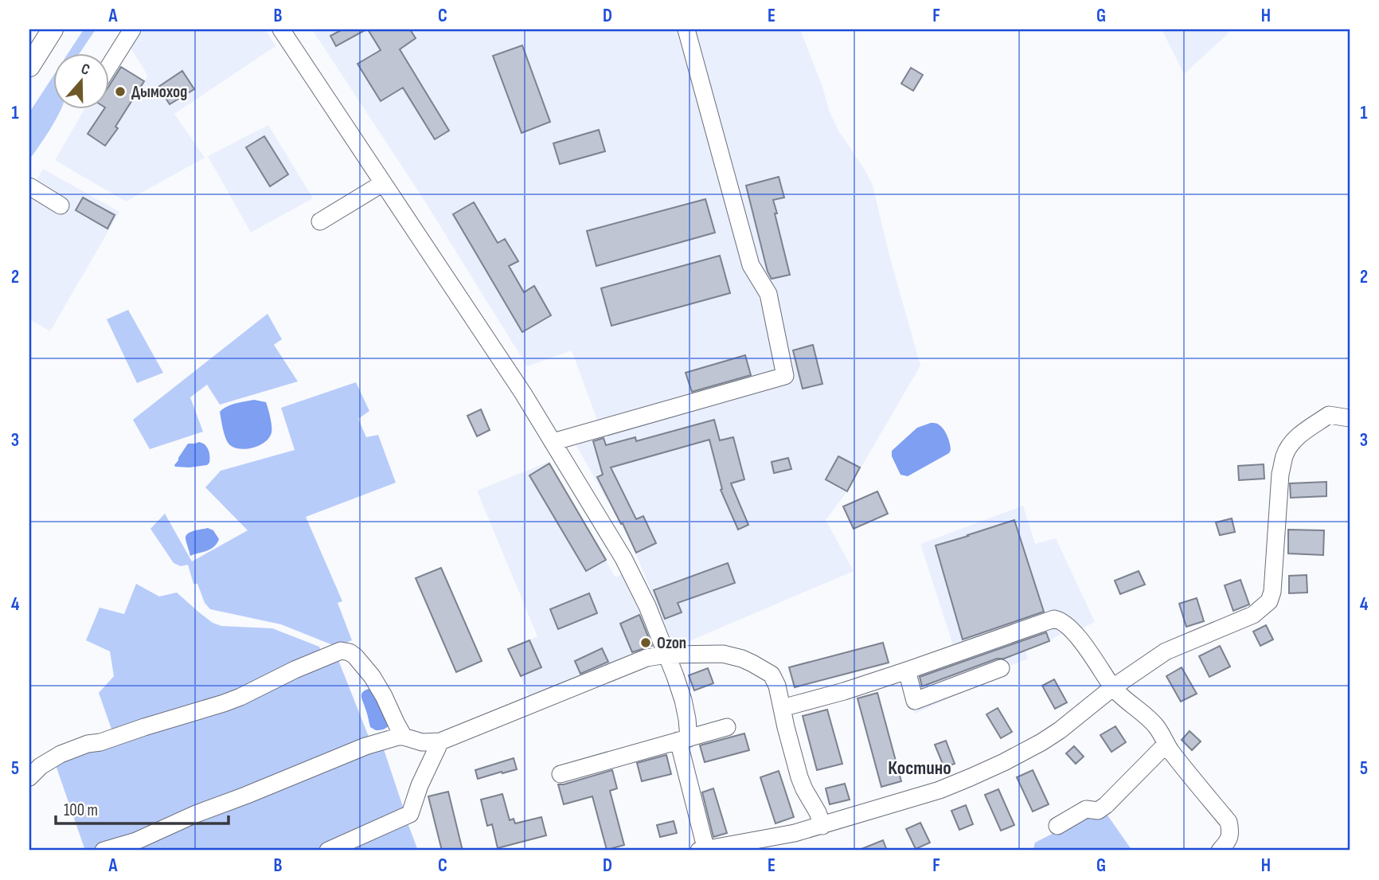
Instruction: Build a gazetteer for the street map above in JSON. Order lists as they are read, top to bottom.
{
  "districts": ["Костино"],
  "places": ["Дымоход", "Ozon"],
  "scale_bar": "100 m",
  "north": "top",
  "grid": {
    "columns": [
      "A",
      "B",
      "C",
      "D",
      "E",
      "F",
      "G",
      "H"
    ],
    "rows": [
      "1",
      "2",
      "3",
      "4",
      "5"
    ]
  }
}
